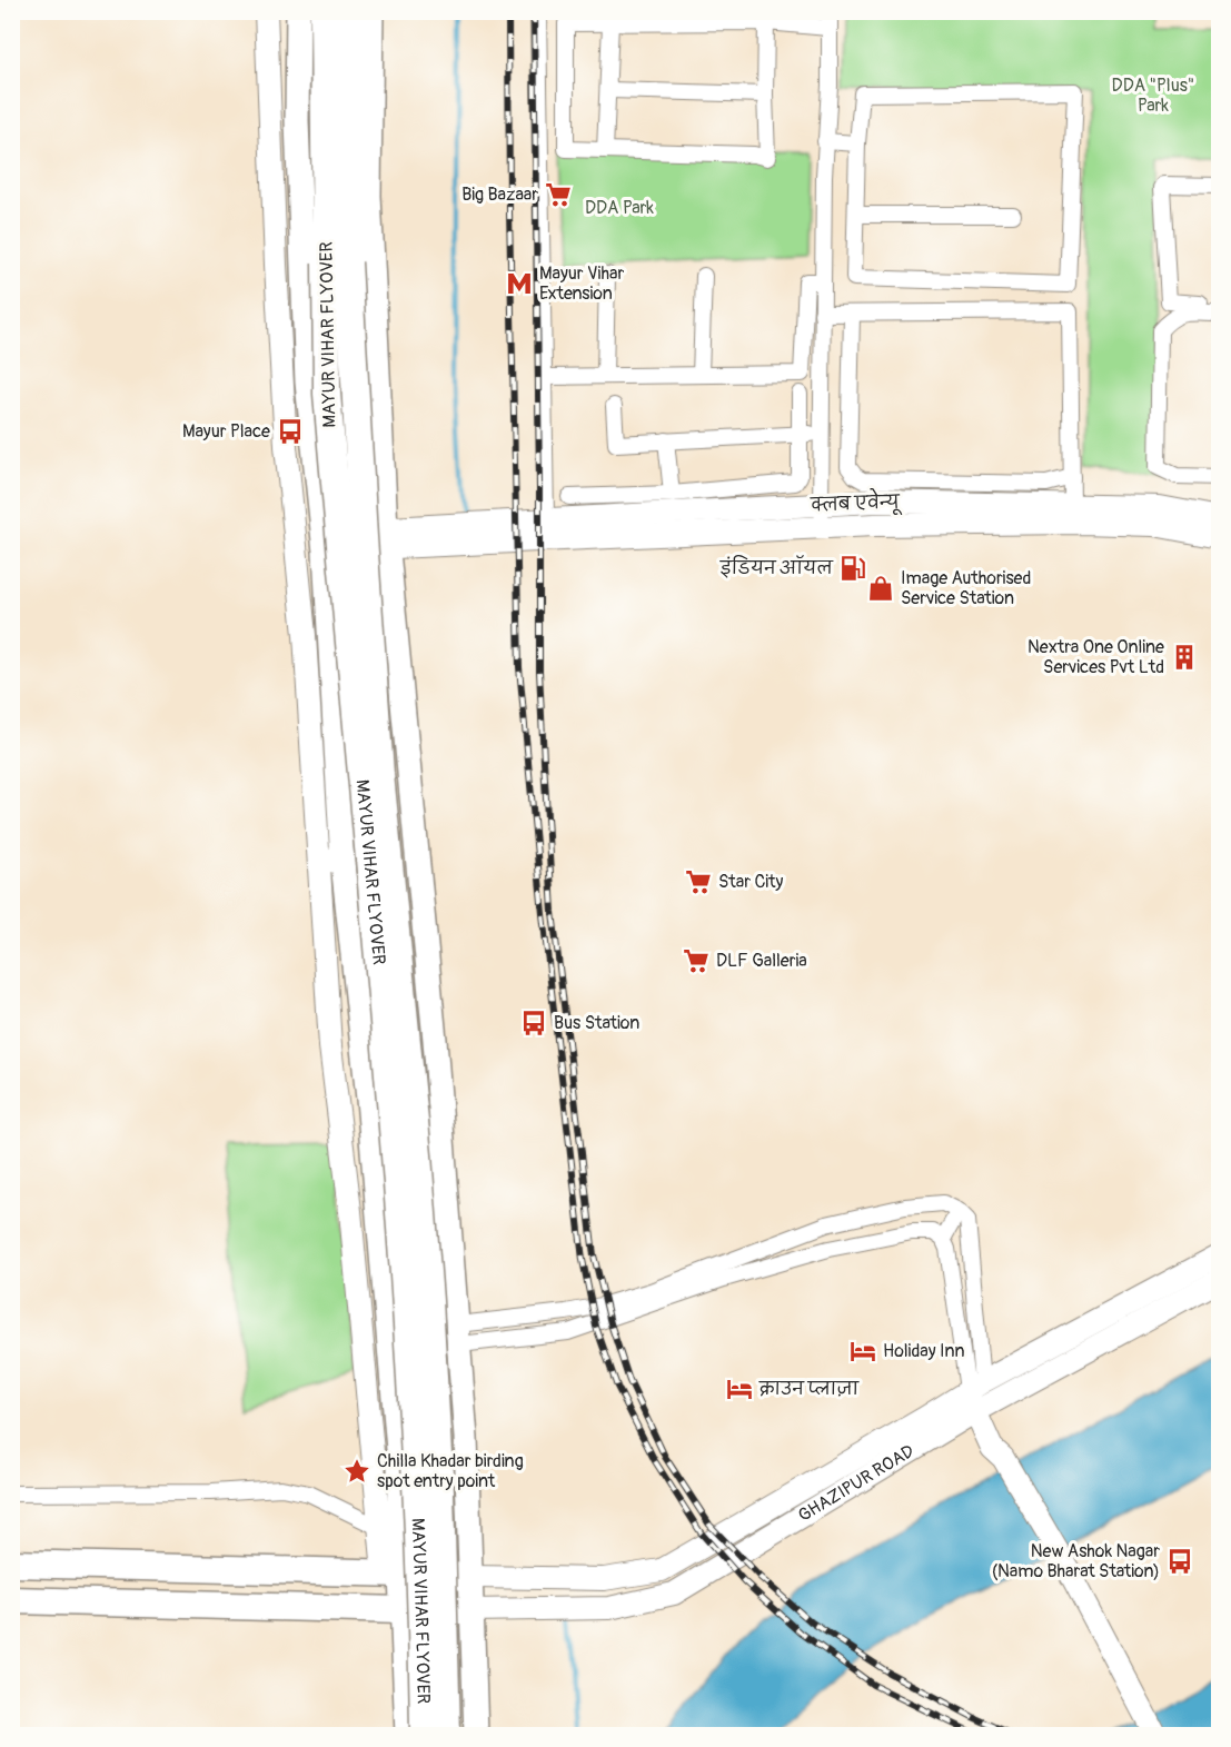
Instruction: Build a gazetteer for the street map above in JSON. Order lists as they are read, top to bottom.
{
  "streets": {
    "highway": ["MAYUR VIHAR FLYOVER"],
    "street": ["क्लब एवेन्यू", "GHAZIPUR ROAD"]
  },
  "parks": ["DDA \"Plus\" Park", "DDA Park"],
  "places": {
    "supermarket": ["Big Bazaar", "Star City", "DLF Galleria"],
    "metro station": ["Mayur Vihar Extension"],
    "bus stop": ["Mayur Place", "Bus Station", "New Ashok Nagar (Namo Bharat Station)"],
    "fuel station": ["इंडियन ऑयल"],
    "shop": ["Image Authorised Service Station"],
    "building": ["Nextra One Online Services Pvt Ltd"],
    "hotel": ["Holiday Inn", "क्राउन प्लाज़ा"],
    "place": ["Chilla Khadar birding spot entry point"]
  }
}
